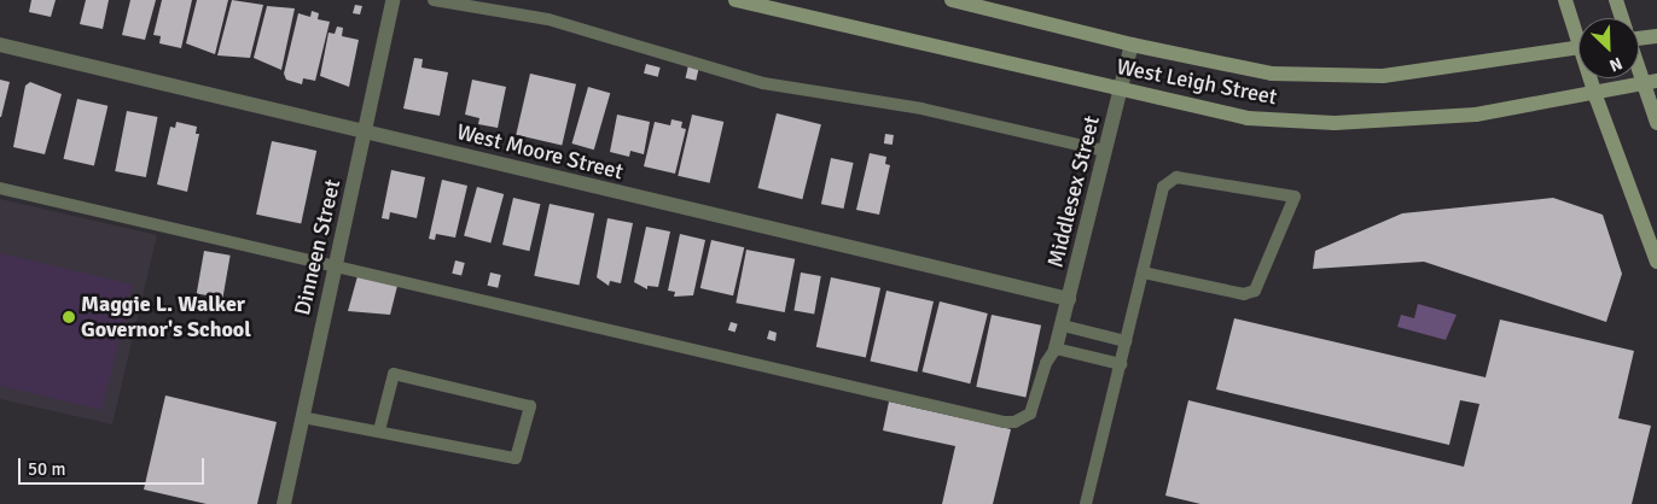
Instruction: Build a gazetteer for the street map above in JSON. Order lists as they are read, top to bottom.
{
  "streets": {
    "street": [
      "West Leigh Street",
      "West Moore Street",
      "Middlesex Street",
      "Dinneen Street"
    ]
  },
  "crossings": [
    ["West Leigh Street", "Middlesex Street"],
    ["West Moore Street", "Middlesex Street"],
    ["West Moore Street", "Dinneen Street"]
  ],
  "places": ["Maggie L. Walker Governor's School"],
  "scale_bar": "50 m",
  "north": "bottom right"
}
